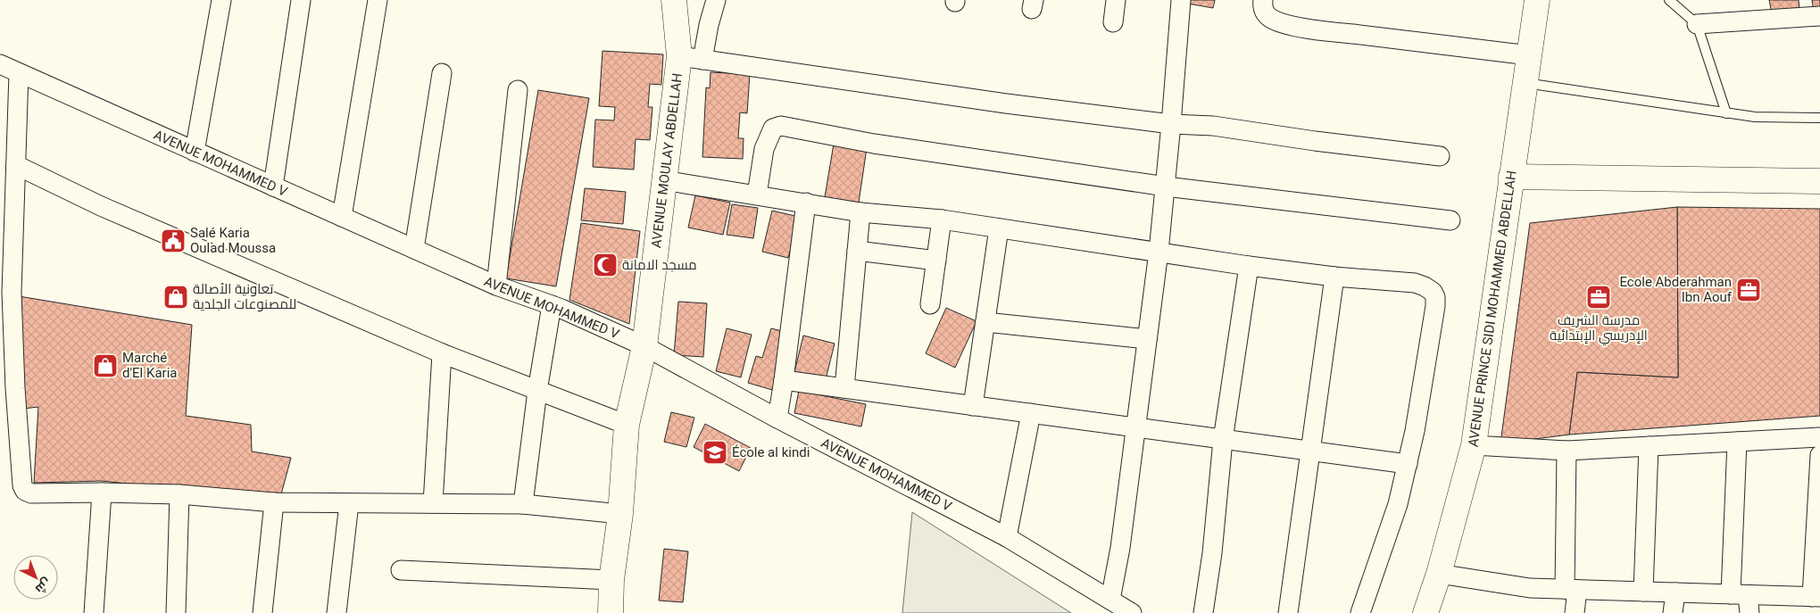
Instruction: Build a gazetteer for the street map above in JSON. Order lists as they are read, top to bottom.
{
  "streets": {
    "street": ["AVENUE MOULAY ABDELLAH", "AVENUE MOHAMMED V", "AVENUE PRINCE SIDI MOHAMMED ABDELLAH"]
  },
  "crossings": [
    ["AVENUE MOULAY ABDELLAH", "AVENUE MOHAMMED V"]
  ],
  "places": {
    "public building": ["Salé Karia Oulad Moussa"],
    "mosque": ["مسجد الامانة"],
    "office": ["Ecole Abderahman Ibn Aouf", "مدرسة الشريف الإدريسي الإبتدائية"],
    "shop": ["تعاونية الأصالة للمصنوعات الجلدية", "Marché d'El Karia"],
    "school or university": ["École al kindi"]
  },
  "north": "bottom right"
}
